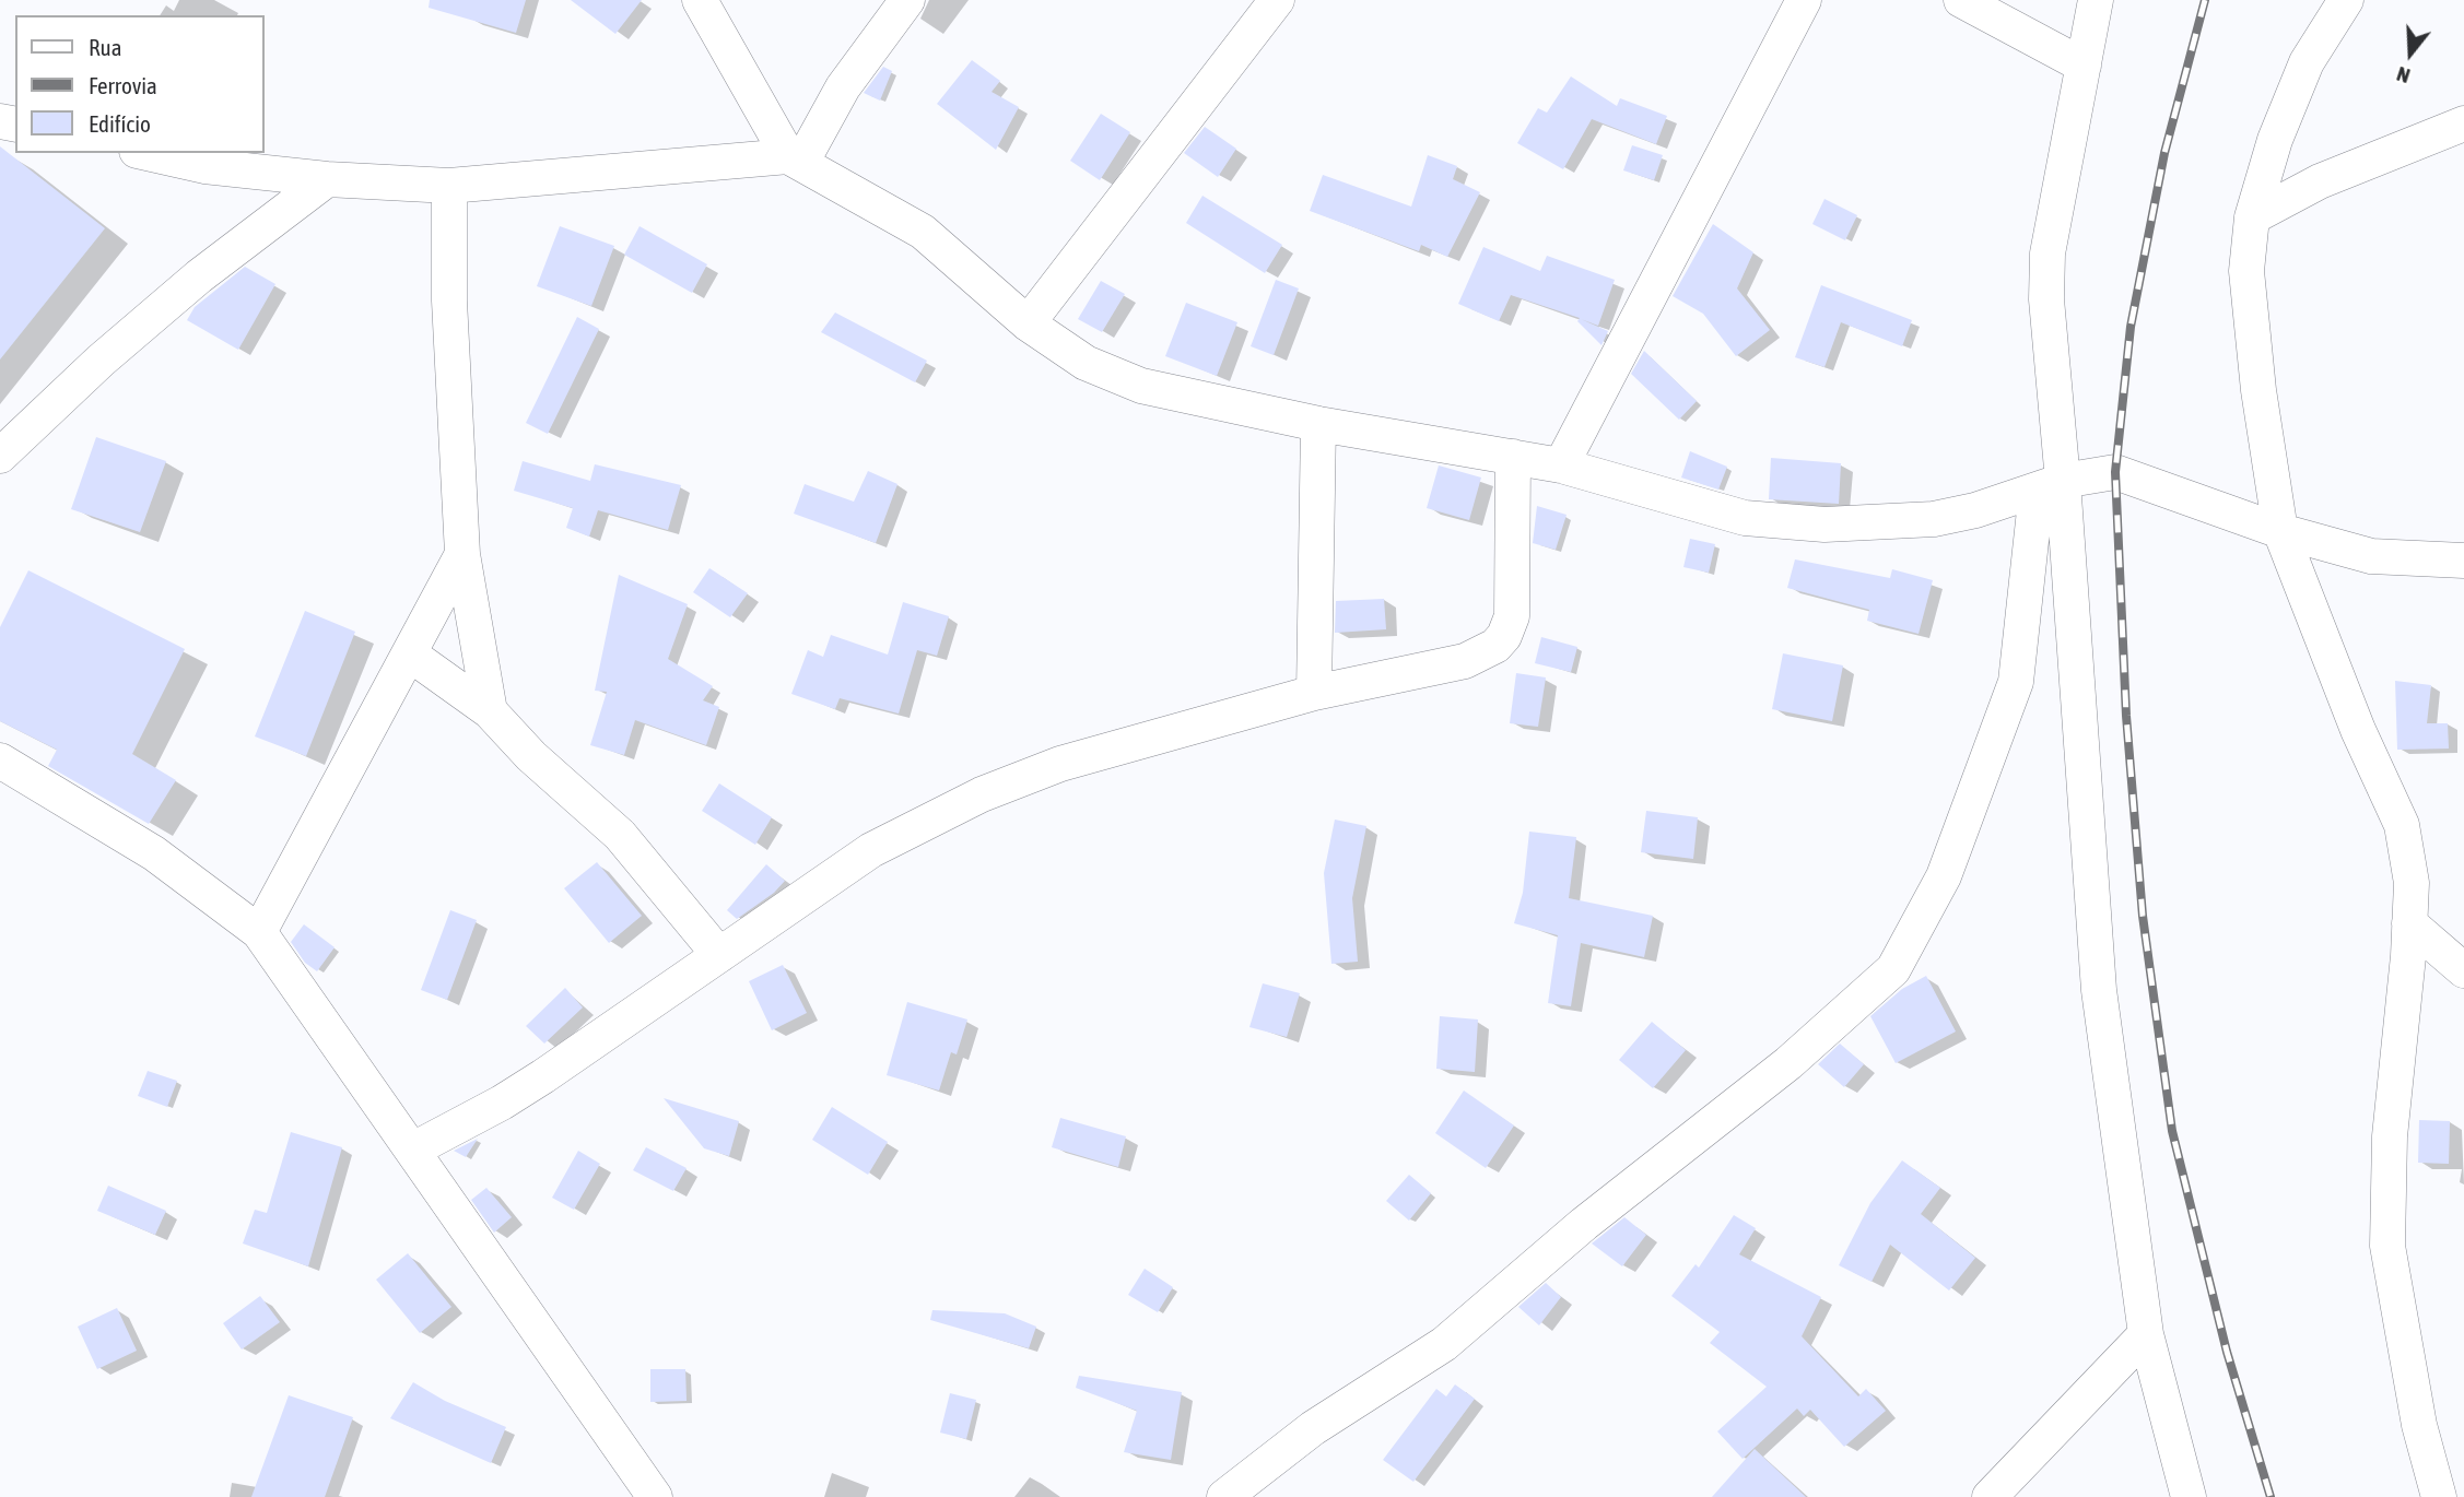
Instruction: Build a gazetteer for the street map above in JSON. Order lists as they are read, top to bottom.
{
  "legend": ["Rua", "Ferrovia", "Edifício"],
  "north": "bottom"
}
